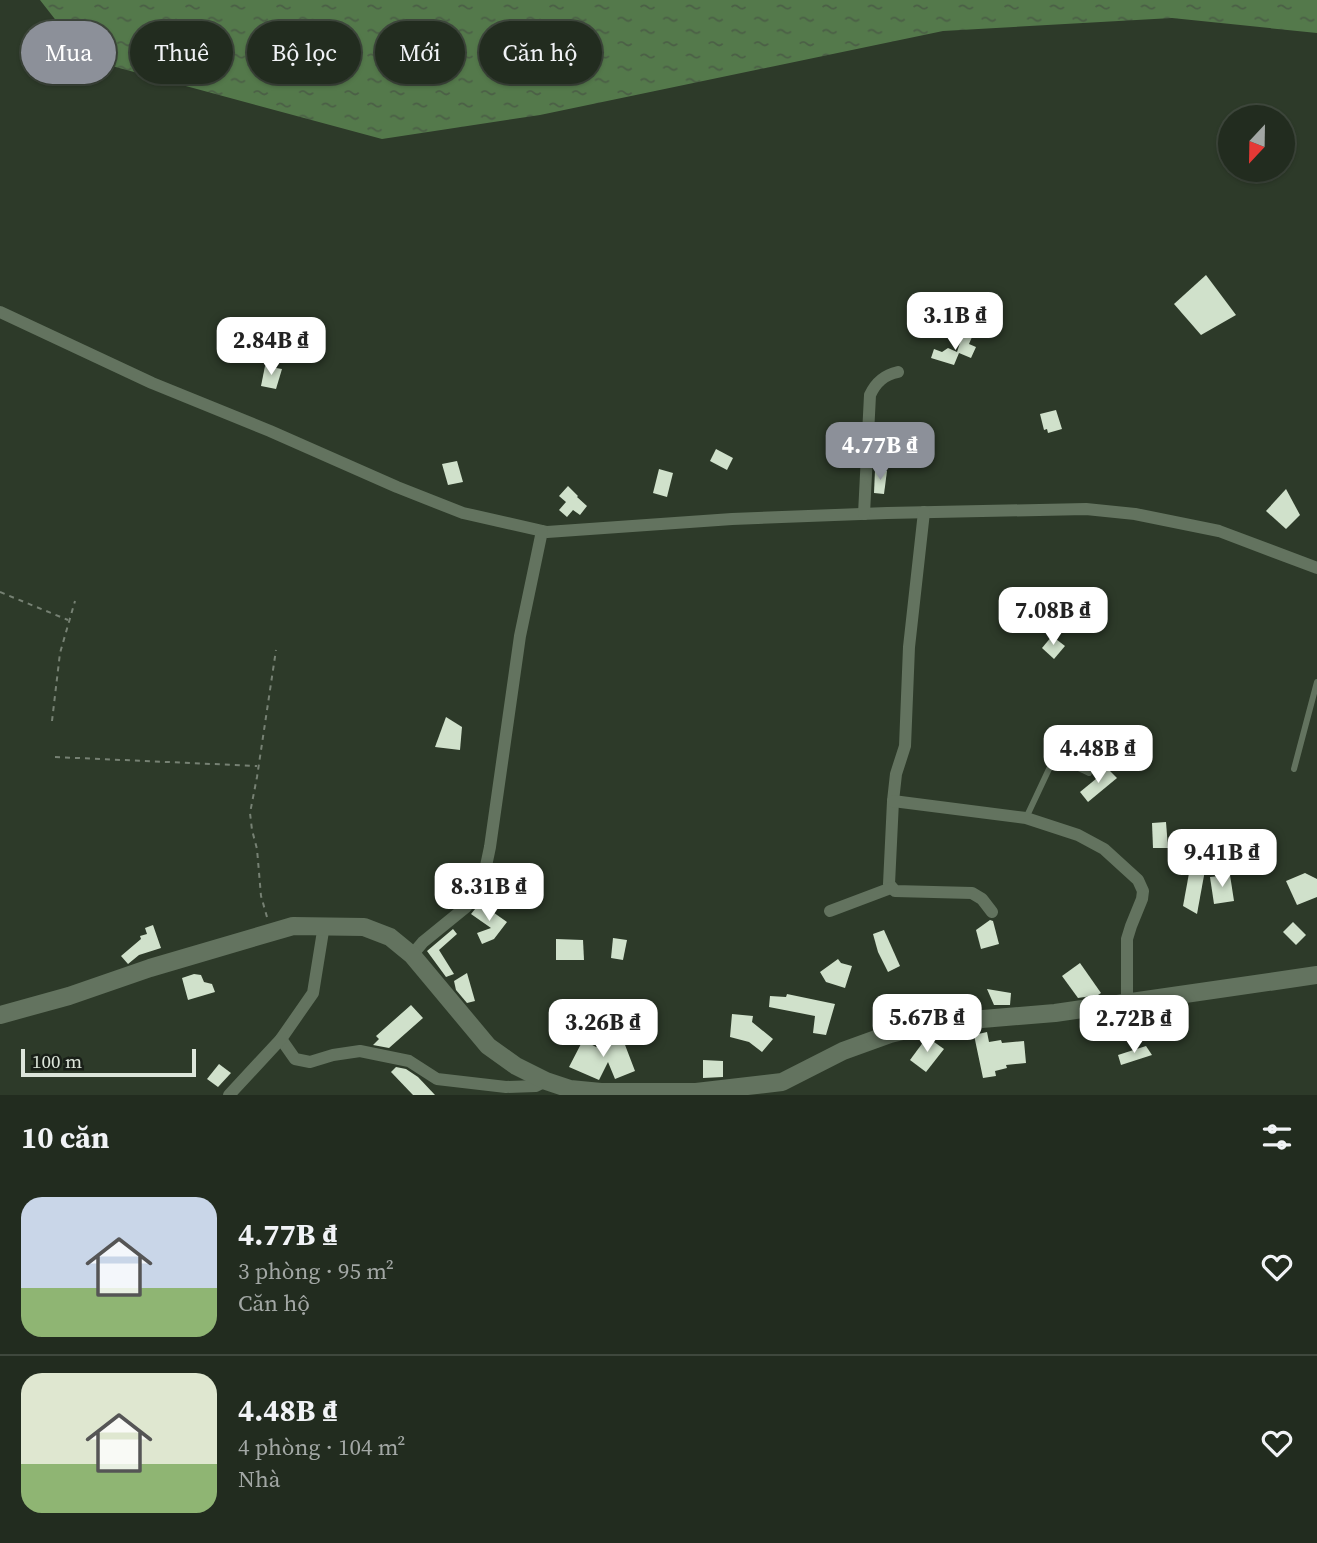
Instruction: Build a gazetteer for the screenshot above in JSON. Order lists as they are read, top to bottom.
{
  "scale_bar": "100 m",
  "north": "bottom",
  "page": {
    "chip": [
      "Mua",
      "Thuê",
      "Bộ lọc",
      "Mới",
      "Căn hộ"
    ],
    "price": [
      "3.1B ₫",
      "2.84B ₫",
      "4.77B ₫",
      "7.08B ₫",
      "4.48B ₫",
      "9.41B ₫",
      "8.31B ₫",
      "5.67B ₫",
      "2.72B ₫",
      "3.26B ₫"
    ],
    "scale": "100 m",
    "heading": "10 căn",
    "list": [
      {
        "name": "4.77B ₫",
        "note": "3 phòng · 95 m² · Căn hộ"
      },
      {
        "name": "4.48B ₫",
        "note": "4 phòng · 104 m² · Nhà"
      }
    ]
  }
}
